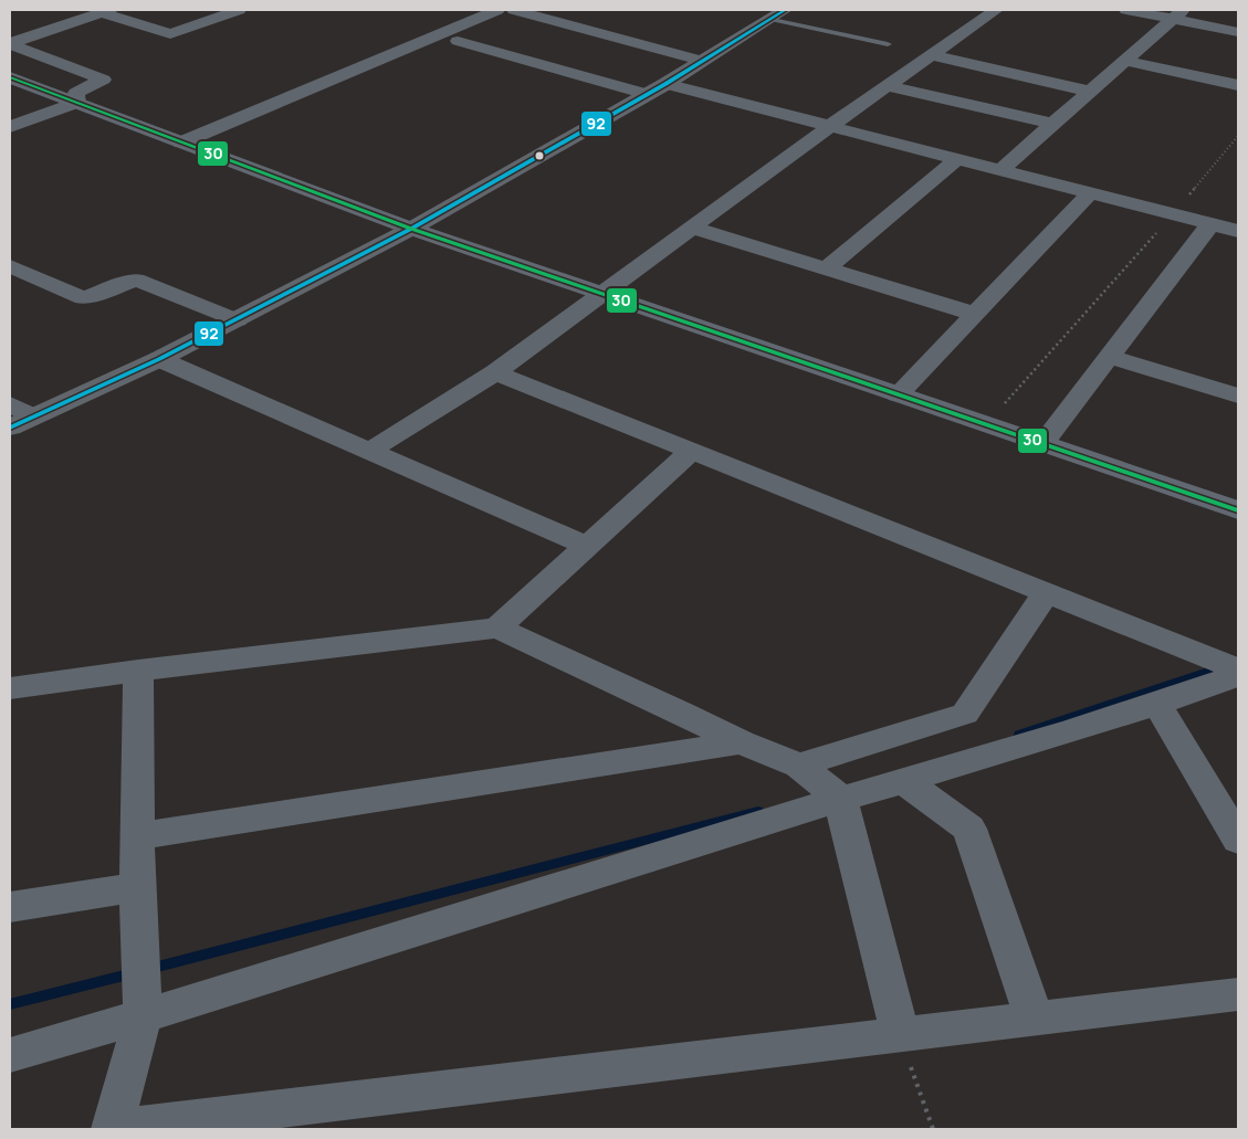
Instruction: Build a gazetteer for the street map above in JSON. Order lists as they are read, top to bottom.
{
  "lines": ["transit line 92", "transit line 30"]
}
